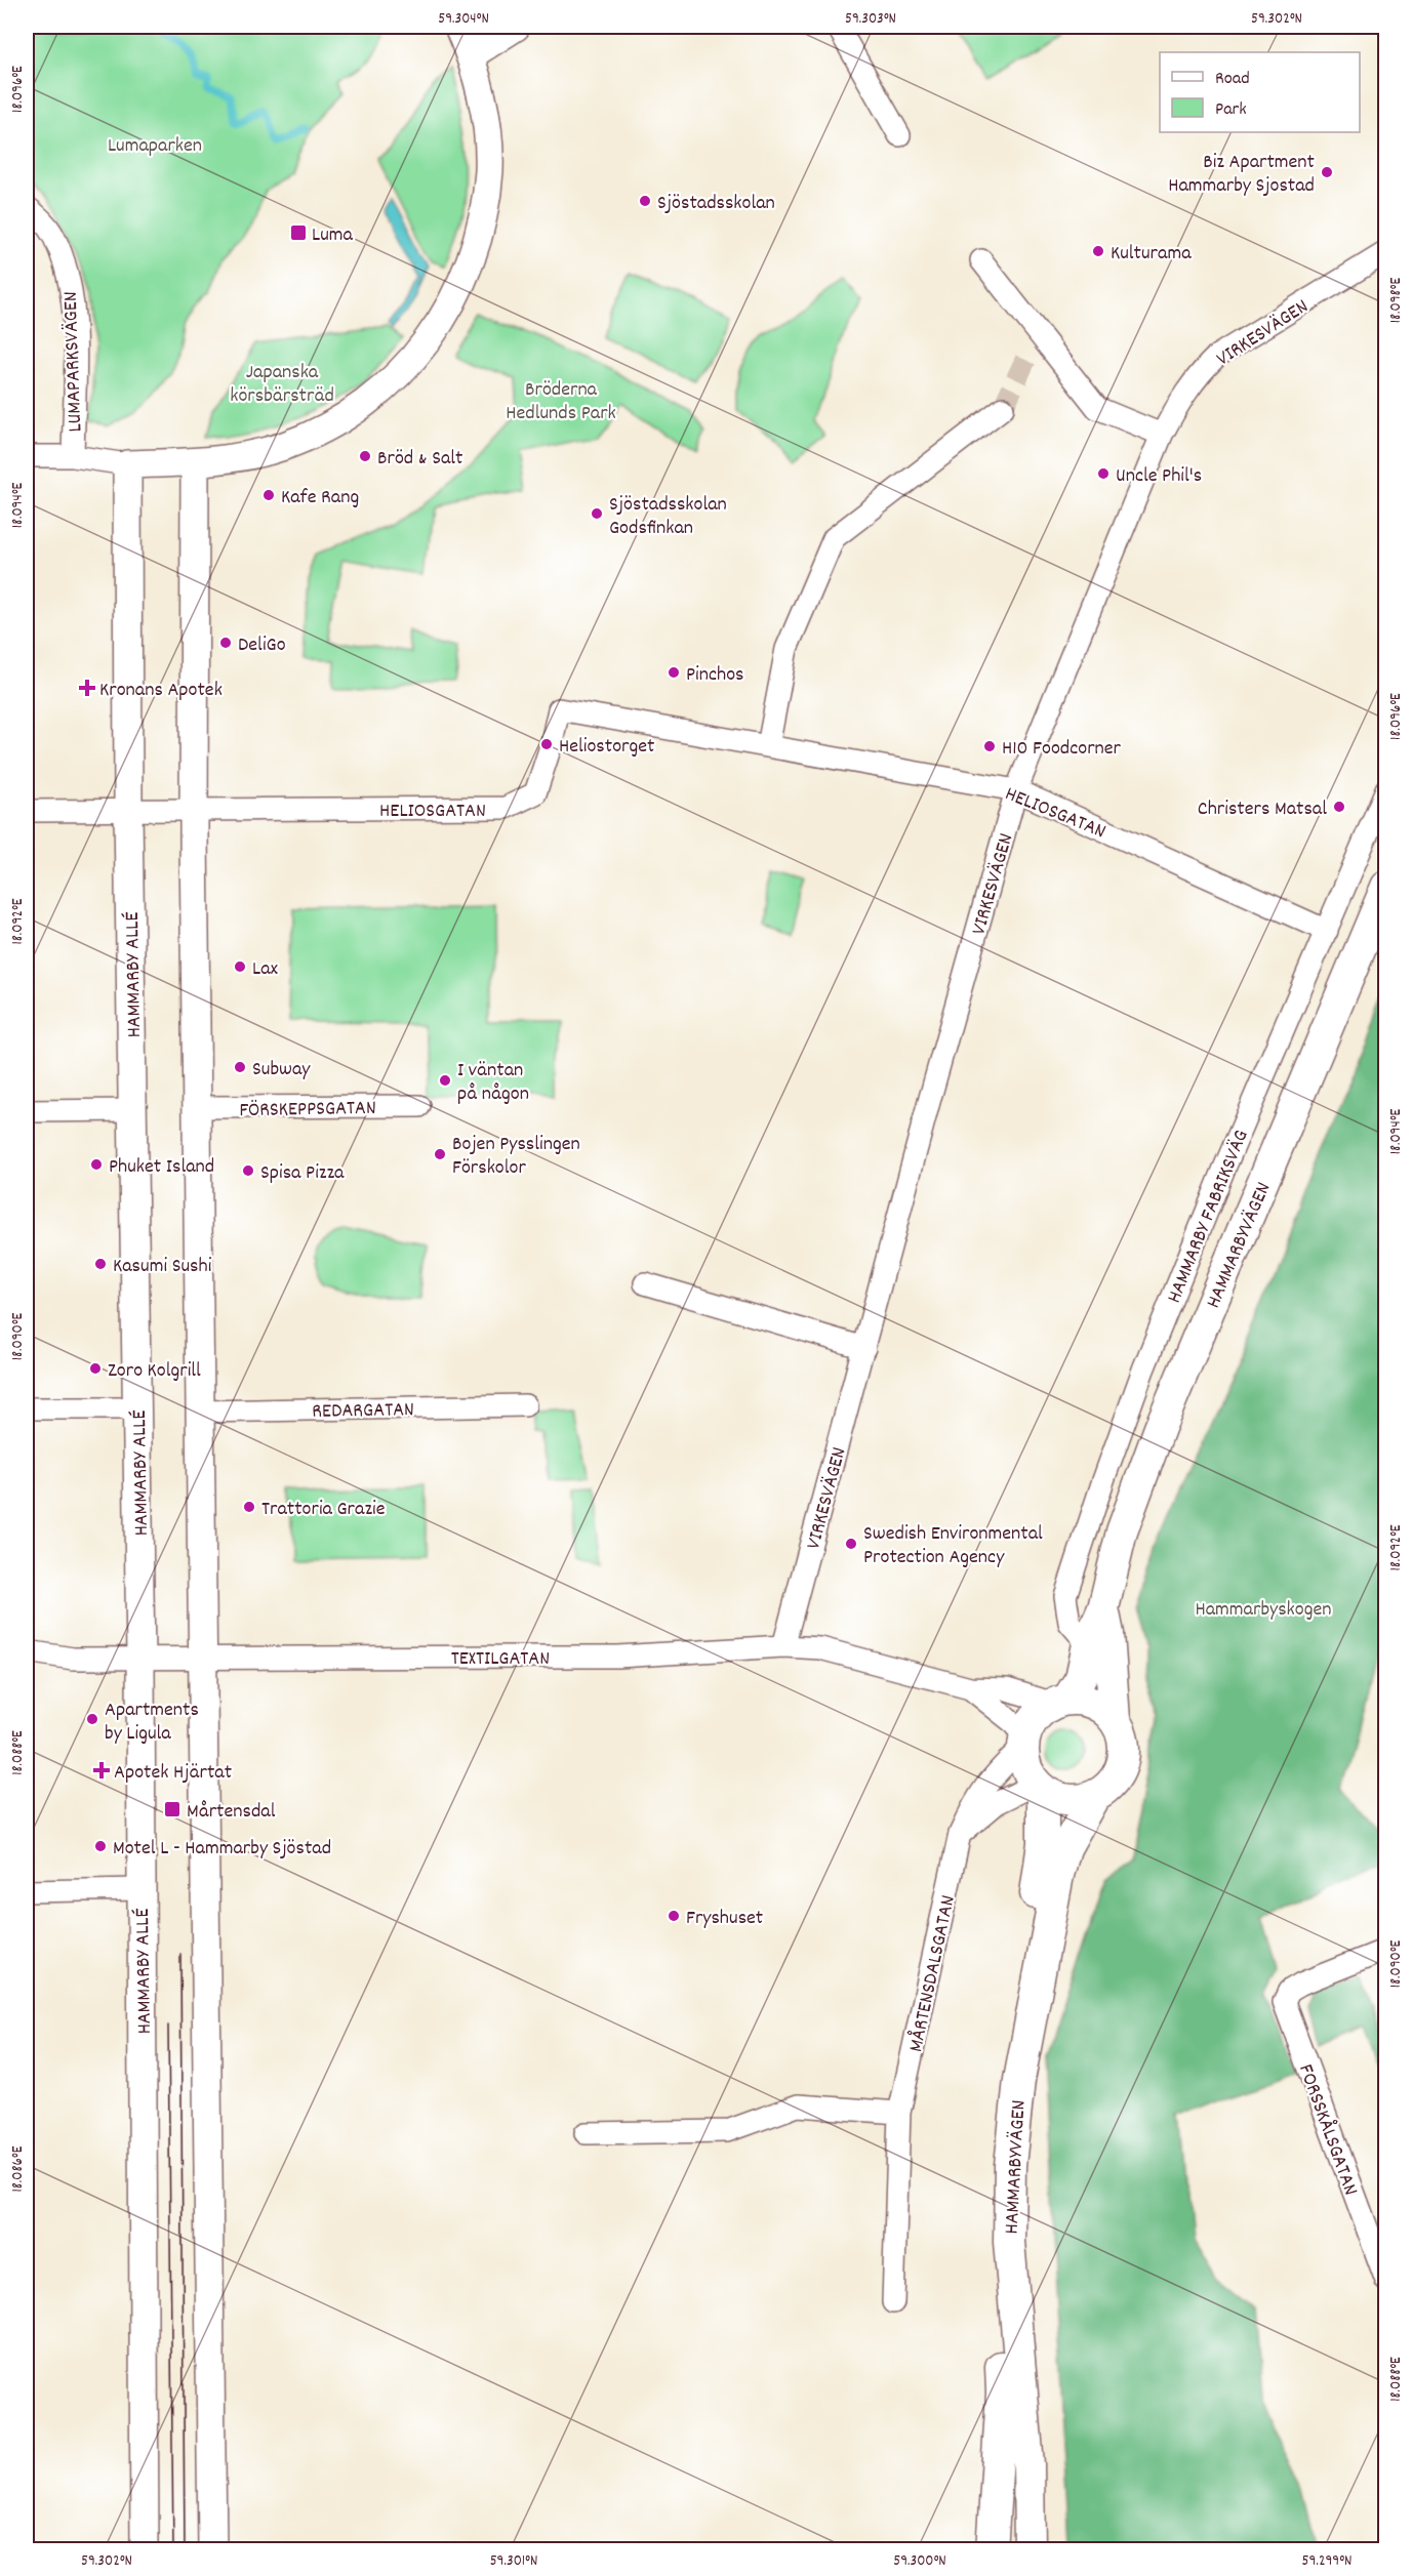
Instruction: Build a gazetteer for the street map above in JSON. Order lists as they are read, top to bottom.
{
  "streets": {
    "main road": ["HAMMARBYVÄGEN"],
    "street": [
      "VIRKESVÄGEN",
      "LUMAPARKSVÄGEN",
      "HELIOSGATAN",
      "HAMMARBY ALLÉ",
      "FÖRSKEPPSGATAN",
      "HAMMARBY FABRIKSVÄG",
      "REDARGATAN",
      "TEXTILGATAN",
      "MÅRTENSDALSGATAN",
      "FORSSKÅLSGATAN"
    ]
  },
  "crossings": [
    ["VIRKESVÄGEN", "HELIOSGATAN"],
    ["VIRKESVÄGEN", "TEXTILGATAN"],
    ["HELIOSGATAN", "HAMMARBY ALLÉ"],
    ["HELIOSGATAN", "HAMMARBY FABRIKSVÄG"],
    ["HAMMARBY ALLÉ", "TEXTILGATAN"],
    ["HAMMARBY FABRIKSVÄG", "HAMMARBYVÄGEN"],
    ["HAMMARBYVÄGEN", "TEXTILGATAN"],
    ["HAMMARBYVÄGEN", "MÅRTENSDALSGATAN"],
    ["TEXTILGATAN", "MÅRTENSDALSGATAN"]
  ],
  "parks": [
    "Lumaparken",
    "Japanska körsbärsträd",
    "Bröderna Hedlunds Park",
    "Hammarbyskogen"
  ],
  "places": {
    "other": [
      "Biz Apartment Hammarby Sjostad",
      "Sjöstadsskolan",
      "Kulturama",
      "Bröd & Salt",
      "Uncle Phil's",
      "Kafe Rang",
      "Sjöstadsskolan Godsfinkan",
      "DeliGo",
      "Pinchos",
      "Heliostorget",
      "H10 Foodcorner",
      "Christers Matsal",
      "Lax",
      "Subway",
      "I väntan på någon",
      "Bojen Pysslingen Förskolor",
      "Phuket Island",
      "Spisa Pizza",
      "Kasumi Sushi",
      "Zoro Kolgrill",
      "Trattoria Grazie",
      "Swedish Environmental Protection Agency",
      "Apartments by Ligula",
      "Motel L - Hammarby Sjöstad",
      "Fryshuset"
    ],
    "transit": ["Luma", "Mårtensdal"],
    "health": ["Kronans Apotek", "Apotek Hjärtat"]
  },
  "legend": ["Road", "Park"],
  "coordinates": [
    "59.304°N",
    "59.303°N",
    "59.302°N",
    "18.096°E",
    "18.098°E",
    "18.094°E",
    "18.092°E",
    "18.090°E",
    "18.088°E",
    "18.086°E",
    "59.301°N",
    "59.300°N",
    "59.299°N"
  ]
}
